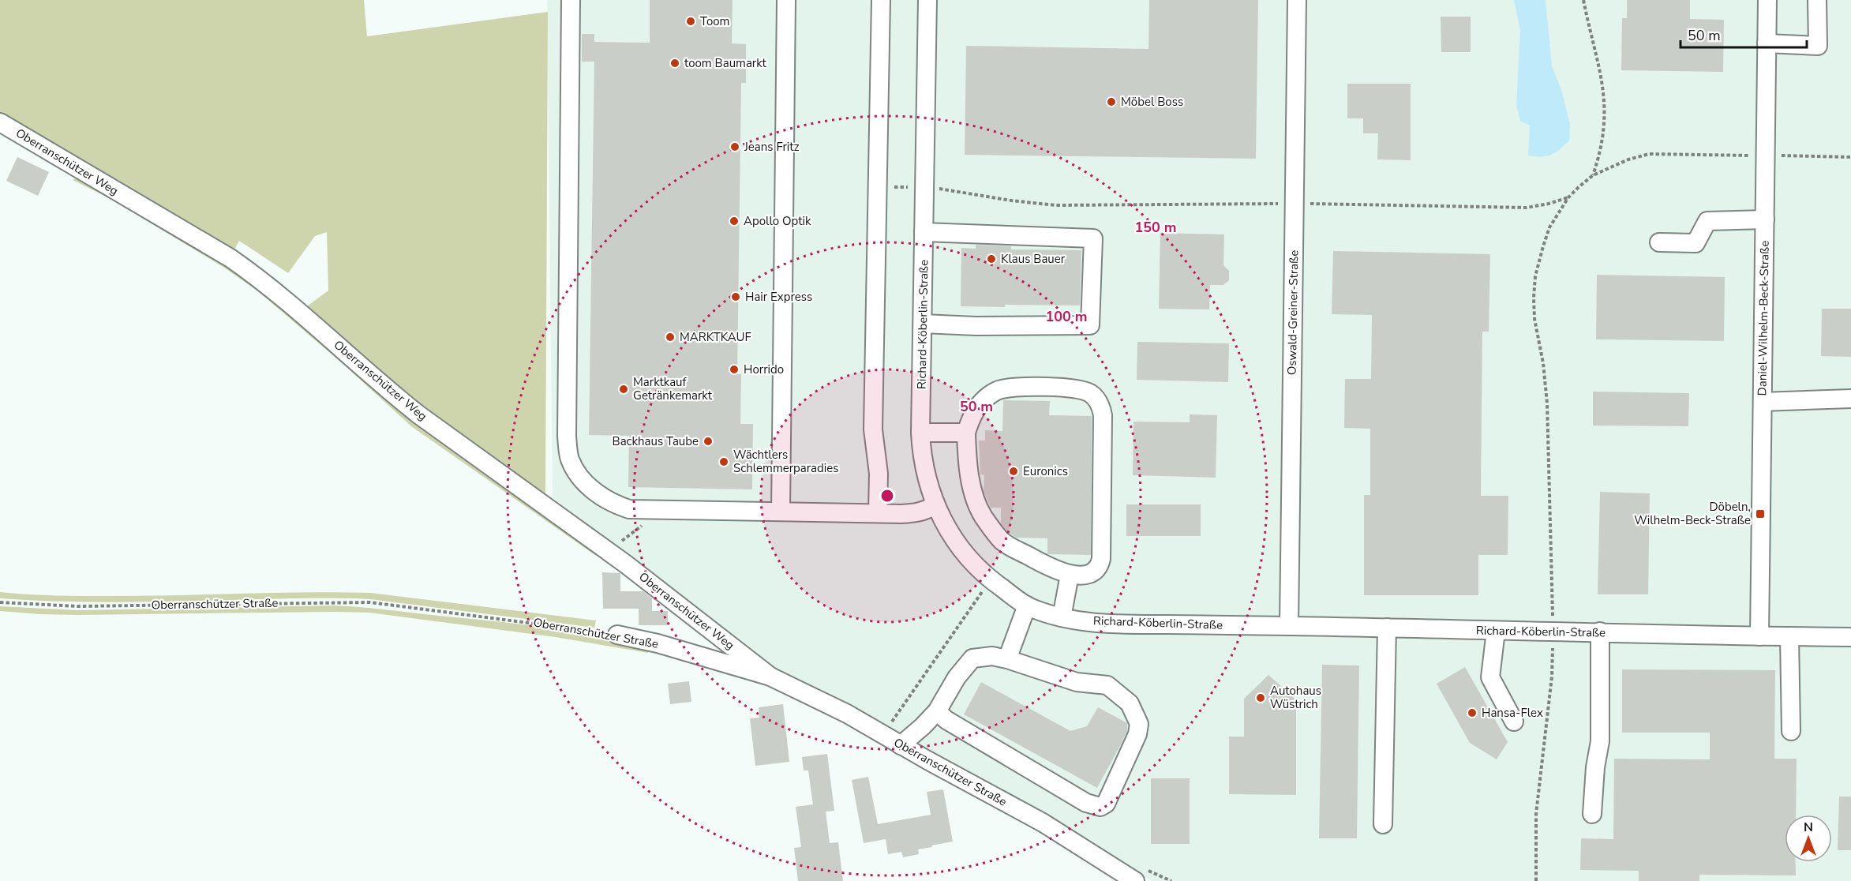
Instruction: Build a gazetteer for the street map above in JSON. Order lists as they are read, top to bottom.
{
  "streets": {
    "street": [
      "Oberranschützer Weg",
      "Oswald-Greiner-Straße",
      "Daniel-Wilhelm-Beck-Straße",
      "Richard-Köberlin-Straße",
      "Oberranschützer Straße"
    ]
  },
  "crossings": [
    ["Oberranschützer Weg", "Oberranschützer Straße"],
    ["Oswald-Greiner-Straße", "Richard-Köberlin-Straße"],
    ["Daniel-Wilhelm-Beck-Straße", "Richard-Köberlin-Straße"]
  ],
  "places": {
    "other": [
      "Toom",
      "toom Baumarkt",
      "Möbel Boss",
      "Jeans Fritz",
      "Apollo Optik",
      "Klaus Bauer",
      "Hair Express",
      "MARKTKAUF",
      "Horrido",
      "Marktkauf Getränkemarkt",
      "Backhaus Taube",
      "Wächtlers Schlemmerparadies",
      "Euronics",
      "Autohaus Wüstrich",
      "Hansa-Flex"
    ],
    "transit": ["Döbeln, Wilhelm-Beck-Straße"]
  },
  "scale_bar": "50 m",
  "north": "top",
  "rings": ["150 m", "100 m", "50 m"]
}
